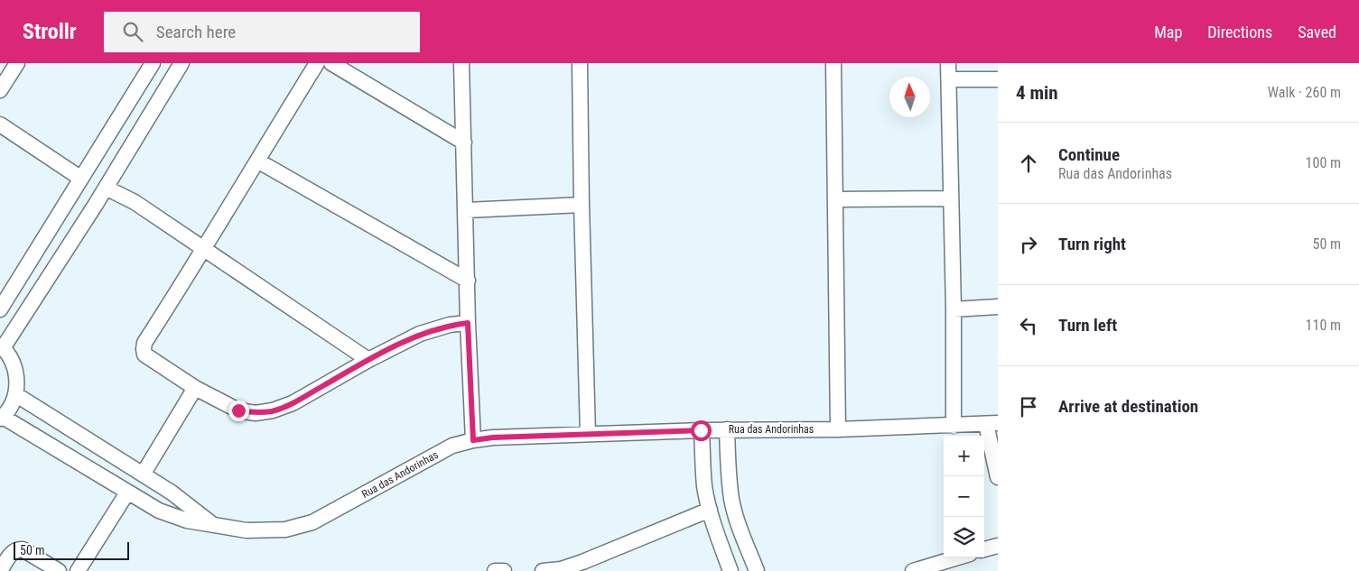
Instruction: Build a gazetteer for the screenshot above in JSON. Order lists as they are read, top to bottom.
{
  "streets": {
    "street": ["Rua das Andorinhas"]
  },
  "scale_bar": "50 m",
  "north": "top",
  "page": {
    "header": "Strollr",
    "search": "Search here",
    "nav": ["Map", "Directions", "Saved"],
    "heading": ["4 min", "Walk · 260 m"],
    "list": [
      ["Continue", "Rua das Andorinhas", "100 m"],
      ["Turn right", "50 m"],
      ["Turn left", "110 m"],
      "Arrive at destination"
    ],
    "map_buttons": ["+", "−"],
    "scale": "50 m"
  }
}
